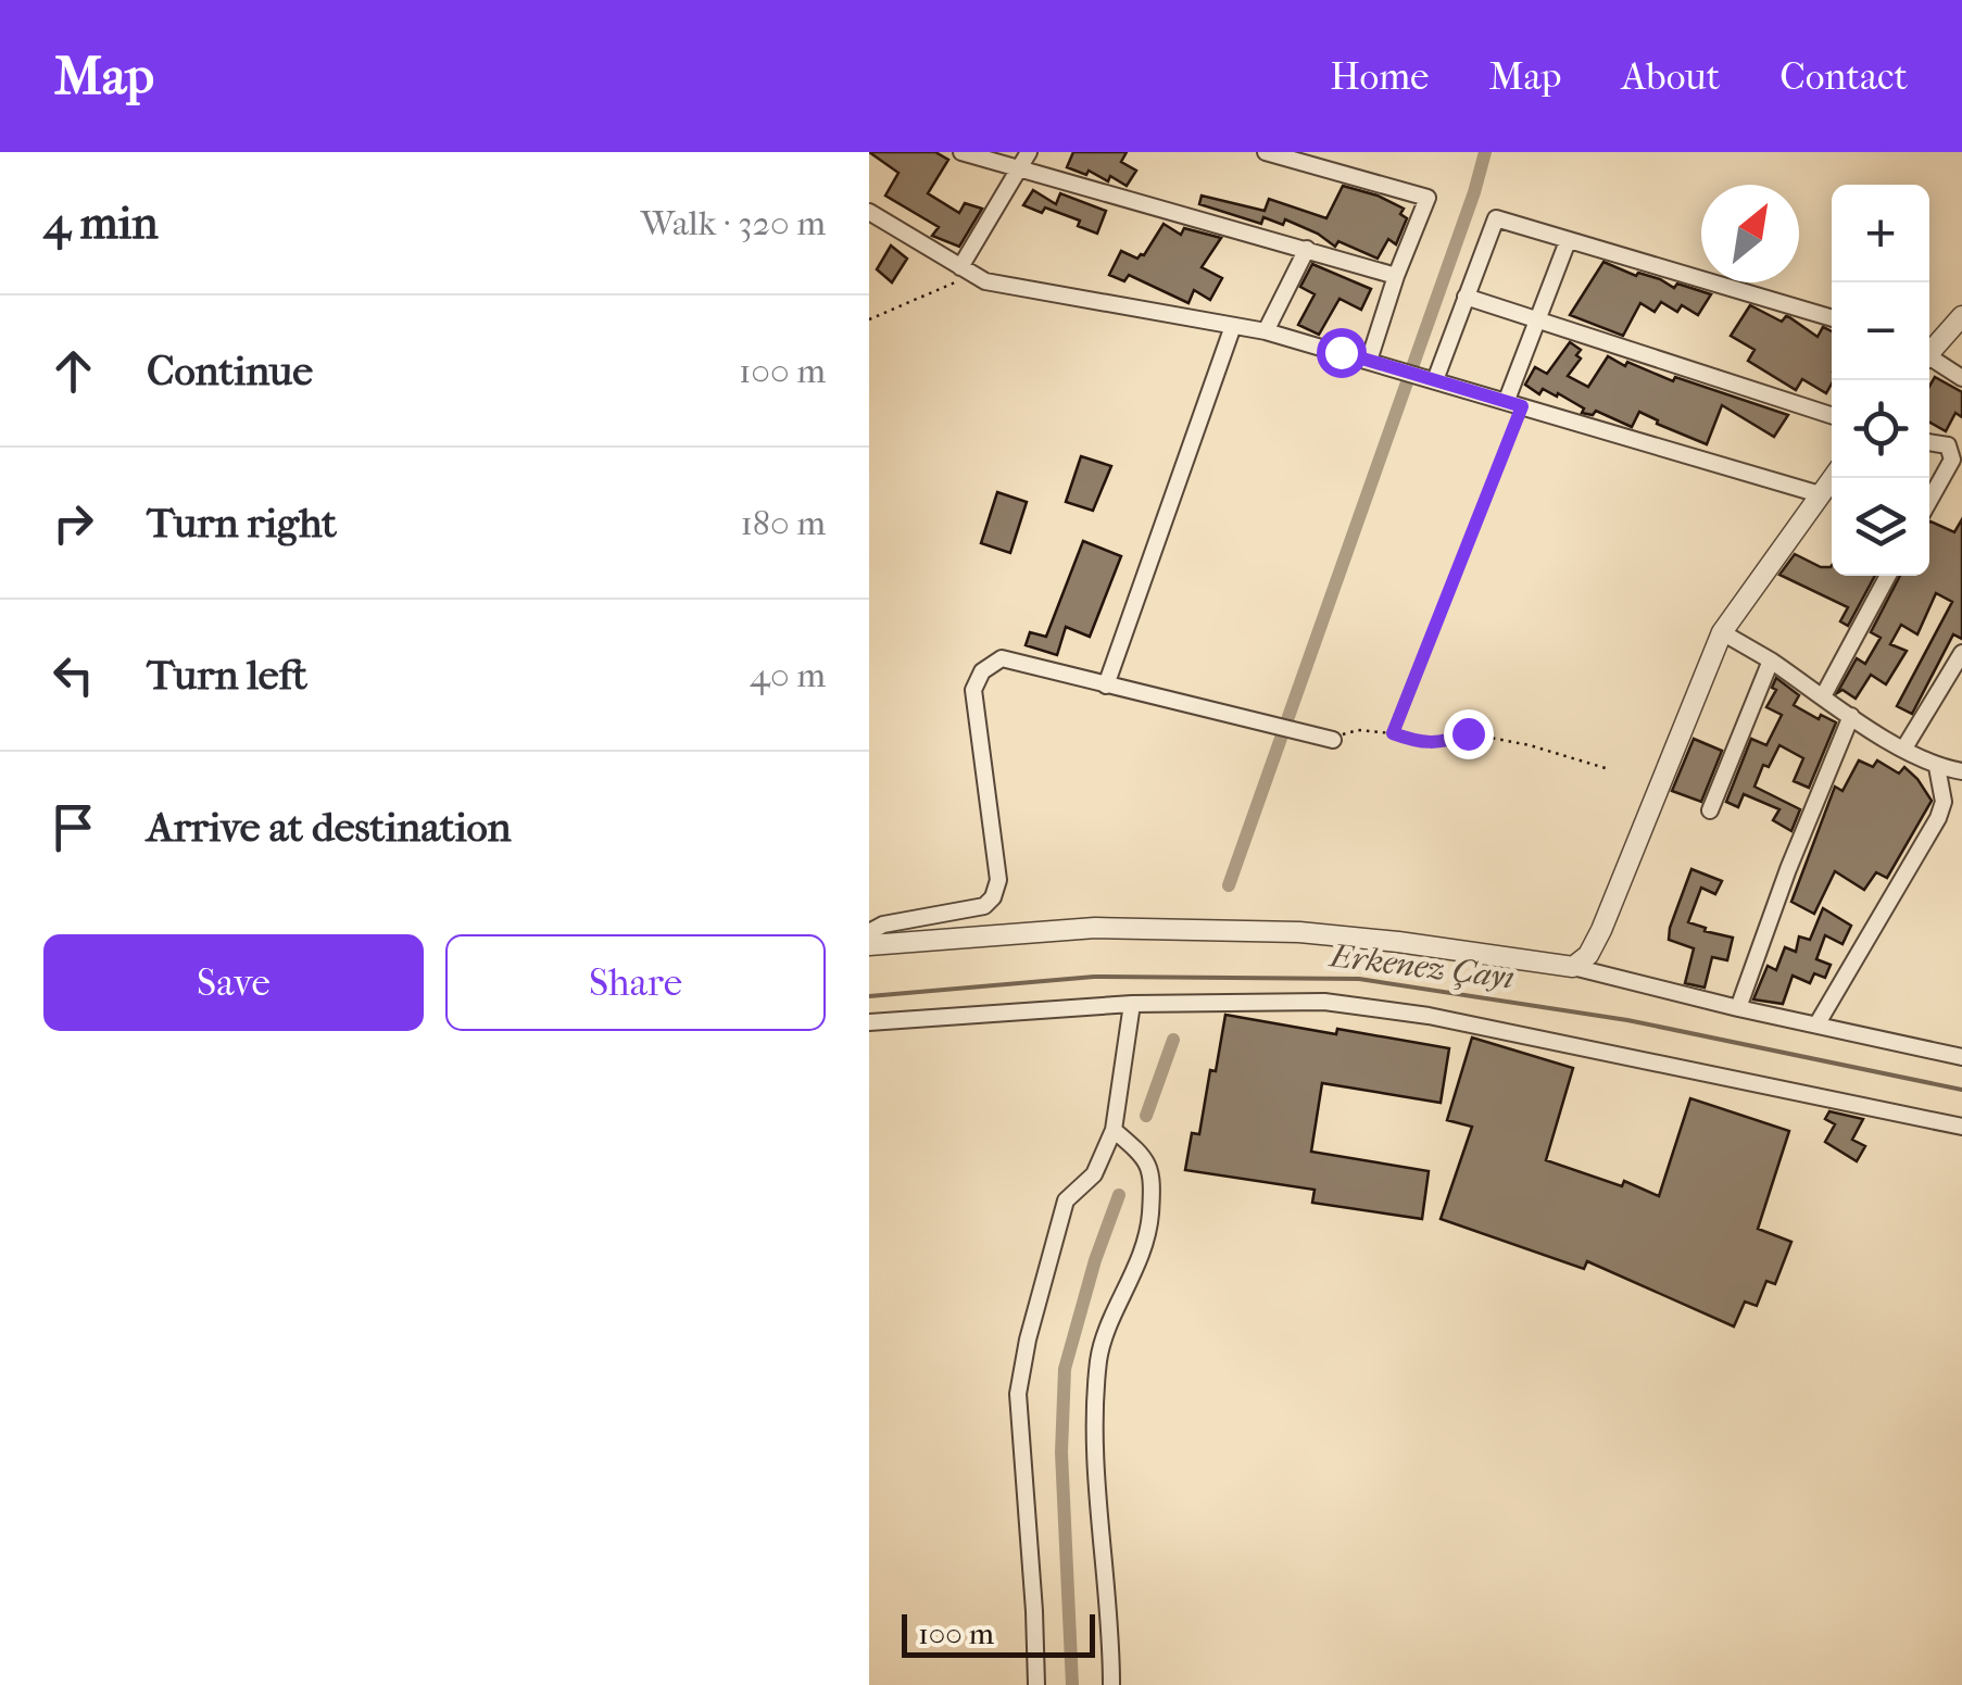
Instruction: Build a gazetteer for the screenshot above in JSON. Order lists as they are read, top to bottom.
{
  "water": ["Erkenez Çayı"],
  "scale_bar": "100 m",
  "north": "top right",
  "page": {
    "header": "Map",
    "nav": [
      "Home",
      "Map",
      "About",
      "Contact"
    ],
    "heading": ["4 min", "Walk · 320 m"],
    "map_buttons": ["+", "−"],
    "list": [
      ["Continue", "100 m"],
      ["Turn right", "180 m"],
      ["Turn left", "40 m"],
      "Arrive at destination"
    ],
    "buttons": ["Save", "Share"],
    "scale": "100 m"
  }
}
